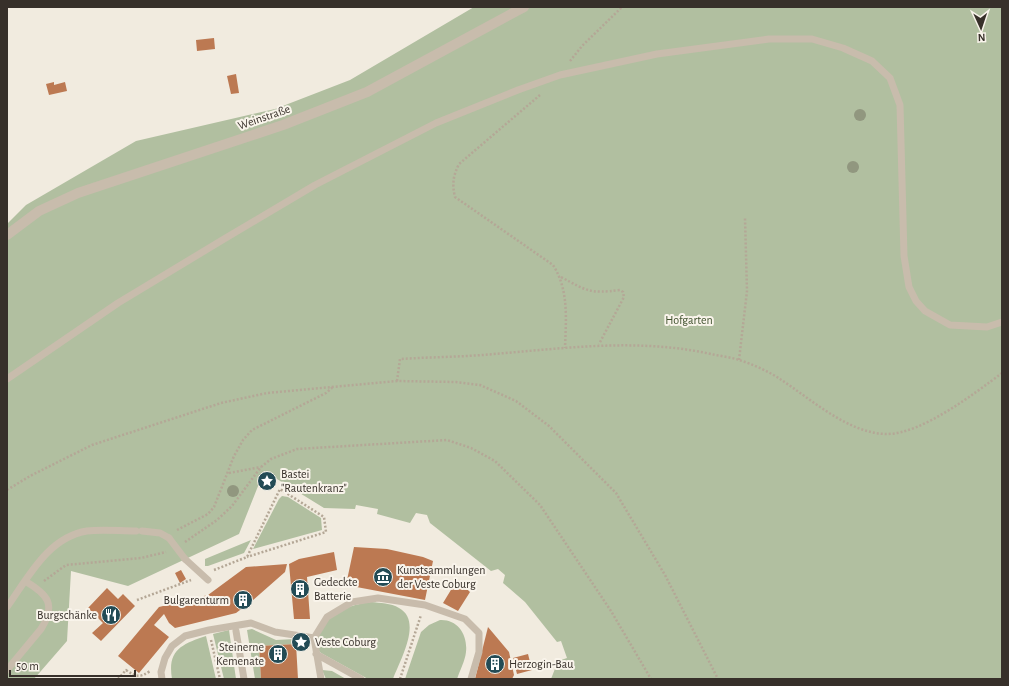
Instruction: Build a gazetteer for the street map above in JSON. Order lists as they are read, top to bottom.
{
  "streets": {
    "street": ["Weinstraße"]
  },
  "parks": ["Hofgarten"],
  "places": {
    "place": ["Bastei \"Rautenkranz\"", "Veste Coburg"],
    "museum": ["Kunstsammlungen der Veste Coburg"],
    "building": [
      "Gedeckte Batterie",
      "Bulgarenturm",
      "Steinerne Kemenate",
      "Herzogin-Bau"
    ],
    "restaurant": ["Burgschänke"]
  },
  "scale_bar": "50 m",
  "north": "bottom"
}
